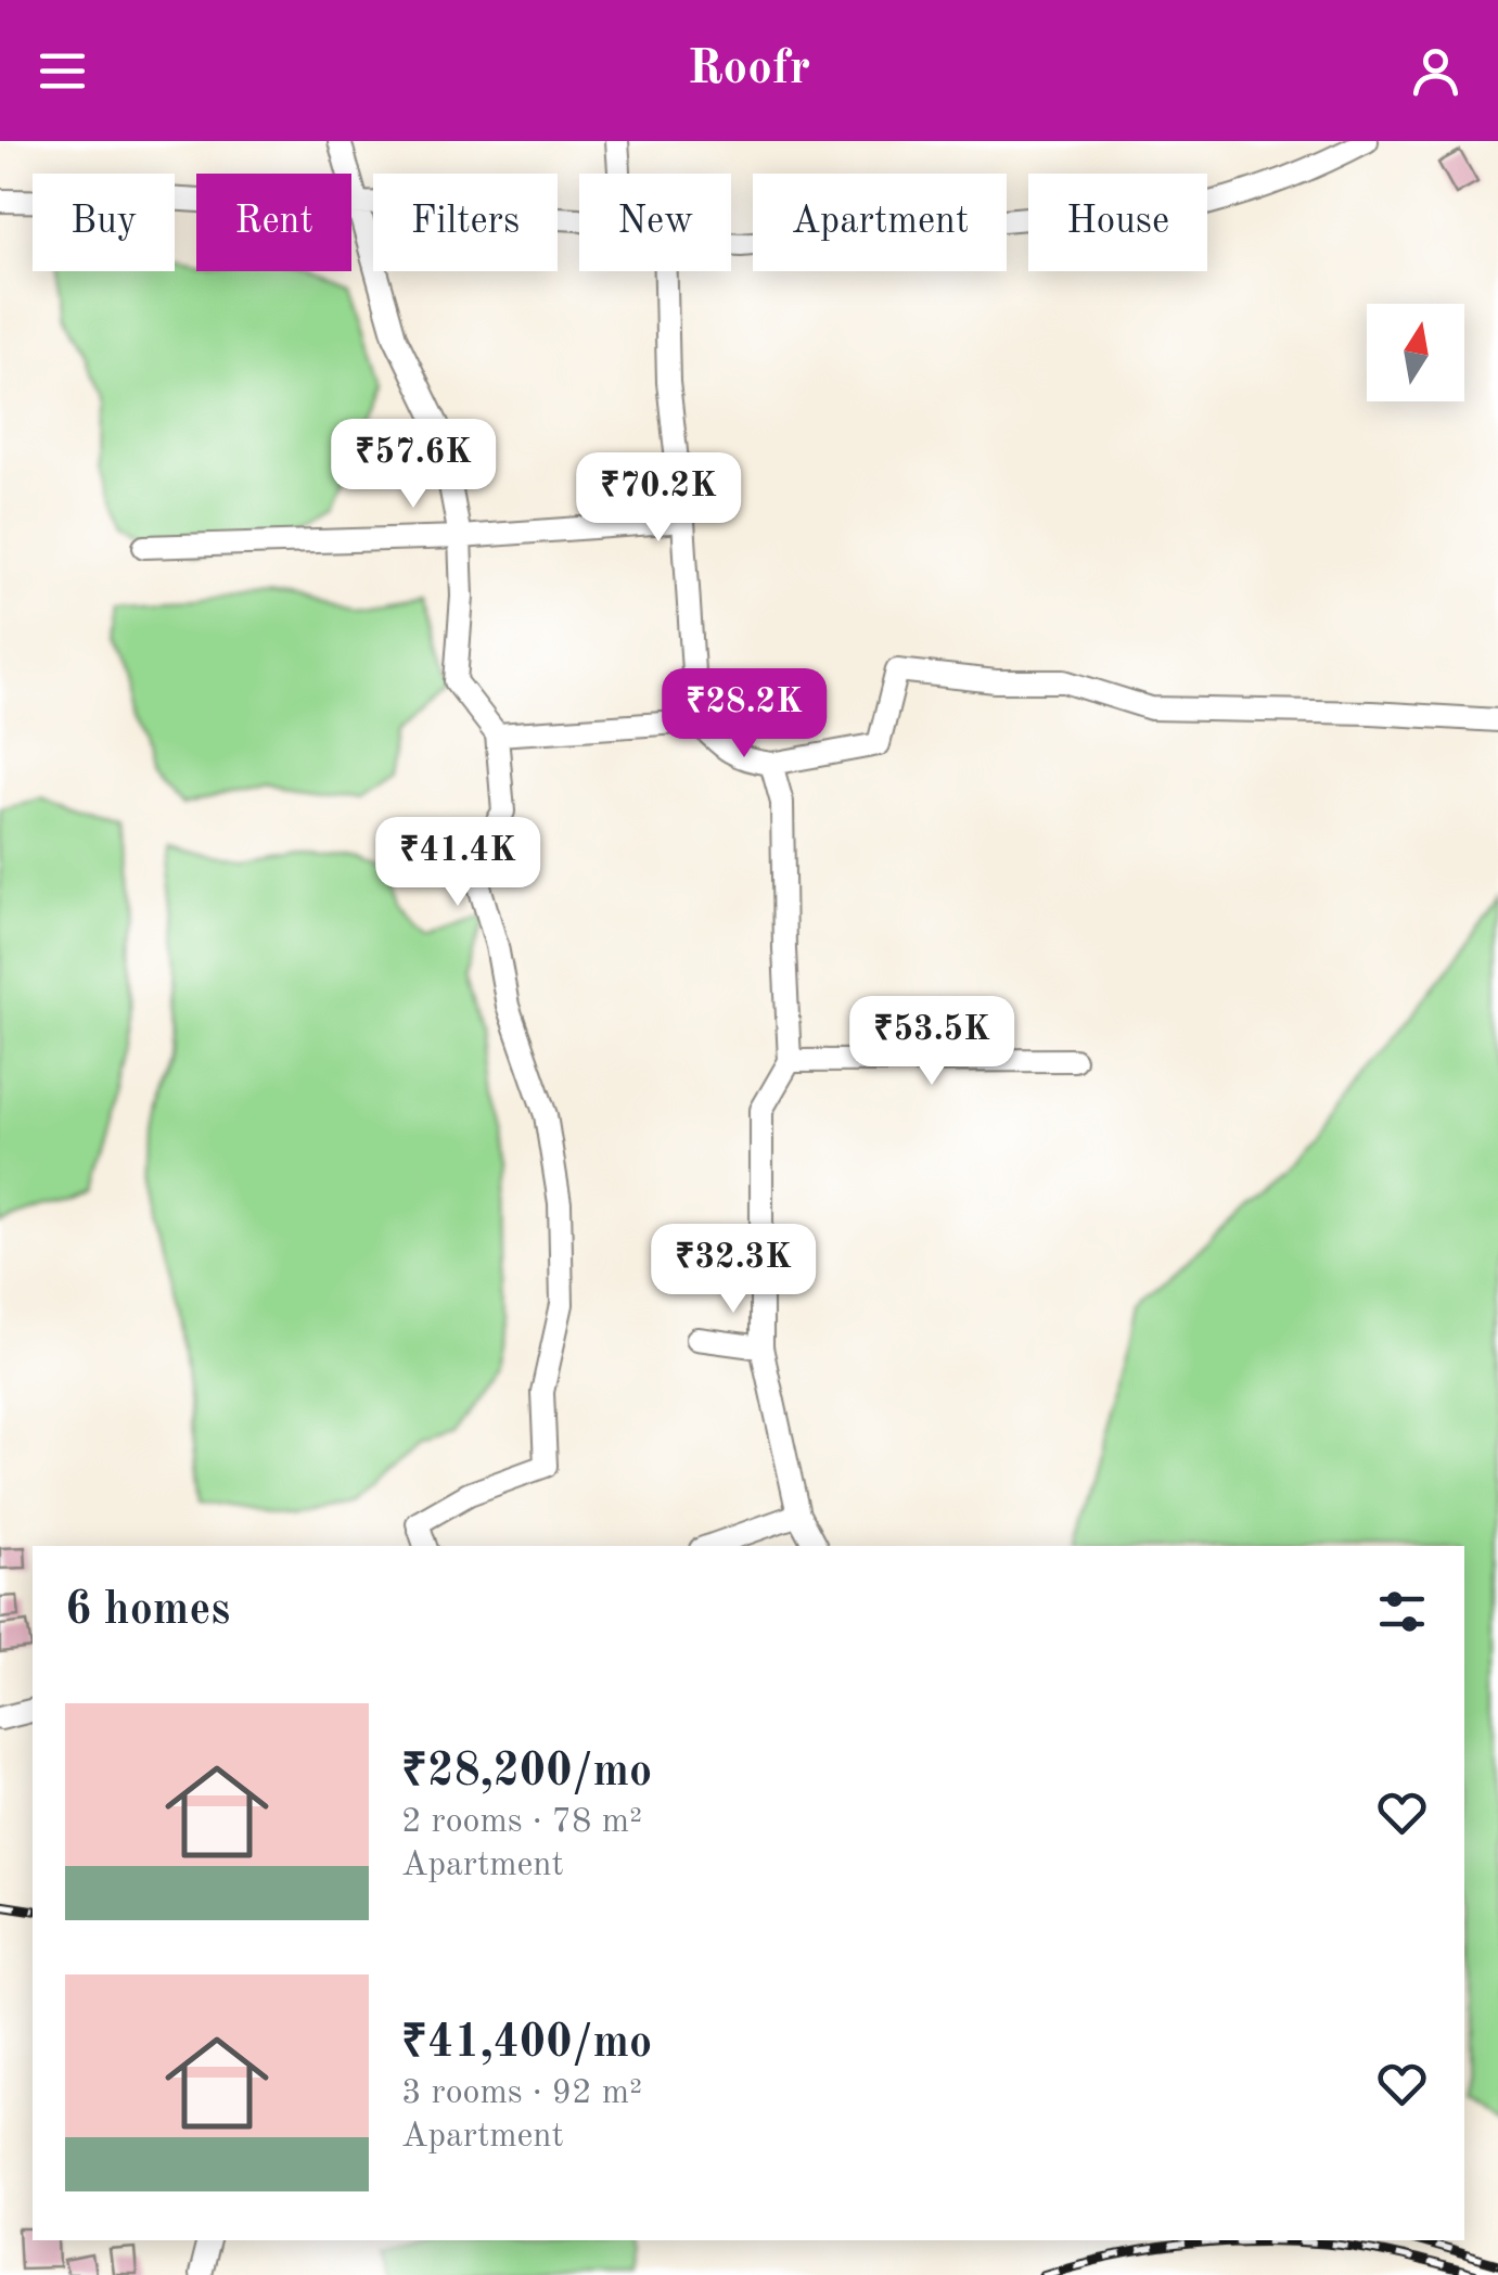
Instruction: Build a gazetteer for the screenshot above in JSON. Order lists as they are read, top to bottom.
{
  "north": "top",
  "page": {
    "header": "Roofr",
    "chip": [
      "Buy",
      "Rent",
      "Filters",
      "New",
      "Apartment",
      "House"
    ],
    "price": [
      "₹57.6K",
      "₹70.2K",
      "₹28.2K",
      "₹41.4K",
      "₹53.5K",
      "₹32.3K"
    ],
    "heading": "6 homes",
    "list": [
      {
        "name": "₹28,200/mo",
        "note": "2 rooms · 78 m² · Apartment"
      },
      {
        "name": "₹41,400/mo",
        "note": "3 rooms · 92 m² · Apartment"
      }
    ]
  }
}
